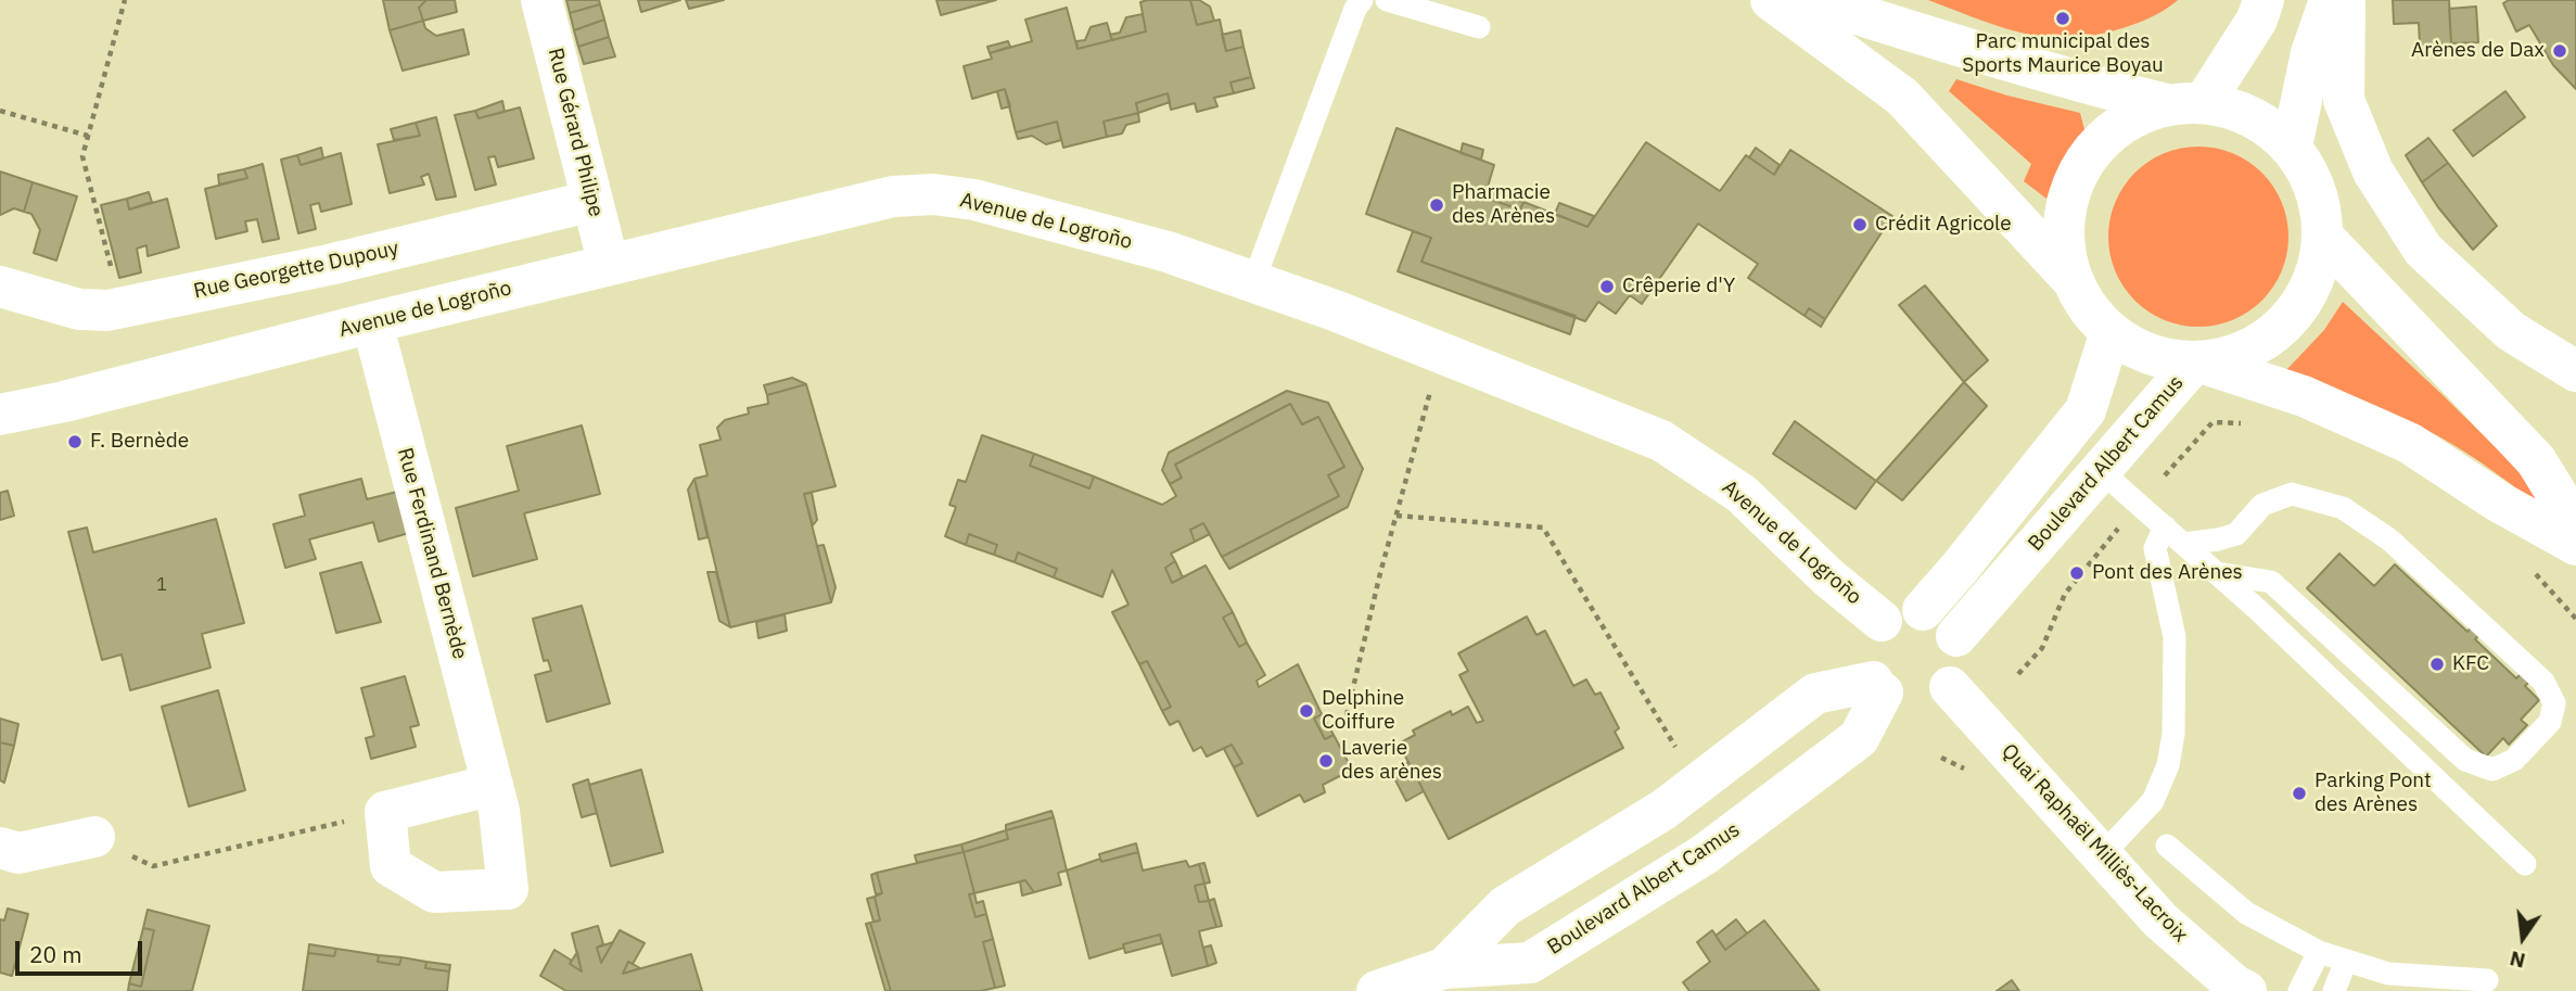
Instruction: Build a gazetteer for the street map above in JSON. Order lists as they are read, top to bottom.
{
  "streets": {
    "street": [
      "Rue Gérard Philipe",
      "Avenue de Logroño",
      "Rue Georgette Dupouy",
      "Boulevard Albert Camus",
      "Rue Ferdinand Bernède",
      "Quai Raphaël Milliès-Lacroix"
    ]
  },
  "crossings": [
    ["Rue Gérard Philipe", "Avenue de Logroño"],
    ["Rue Gérard Philipe", "Rue Georgette Dupouy"],
    ["Avenue de Logroño", "Boulevard Albert Camus"],
    ["Avenue de Logroño", "Rue Ferdinand Bernède"],
    ["Avenue de Logroño", "Quai Raphaël Milliès-Lacroix"],
    ["Boulevard Albert Camus", "Quai Raphaël Milliès-Lacroix"]
  ],
  "places": [
    "Parc municipal des Sports Maurice Boyau",
    "Arènes de Dax",
    "Pharmacie des Arènes",
    "Crédit Agricole",
    "Crêperie d'Y",
    "F. Bernède",
    "Pont des Arènes",
    "KFC",
    "Delphine Coiffure",
    "Laverie des arènes",
    "Parking Pont des Arènes"
  ],
  "house_numbers": ["1"],
  "scale_bar": "20 m",
  "north": "bottom"
}
